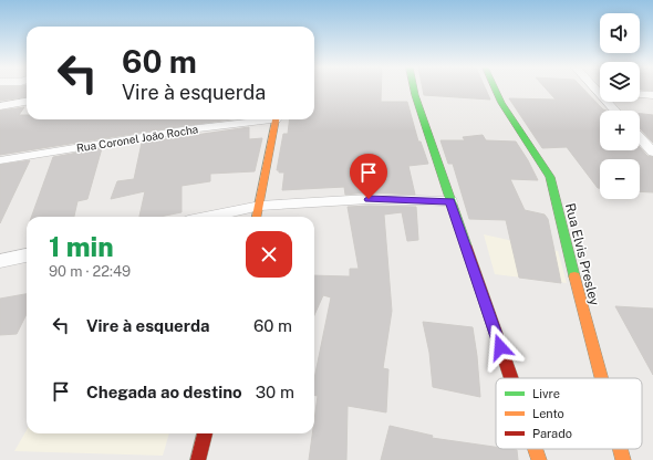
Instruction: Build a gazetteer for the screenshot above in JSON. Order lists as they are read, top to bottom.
{
  "streets": {
    "street": ["Rua Coronel João Rocha", "Rua Elvis Presley"]
  },
  "legend": ["Livre", "Lento", "Parado"],
  "page": {
    "map_buttons": ["+", "−"],
    "turn": ["60 m", "Vire à esquerda"],
    "heading": ["1 min", "90 m · 22:49"],
    "list": [
      {
        "name": "Vire à esquerda",
        "value": "60 m"
      },
      {
        "name": "Chegada ao destino",
        "value": "30 m"
      }
    ]
  }
}
